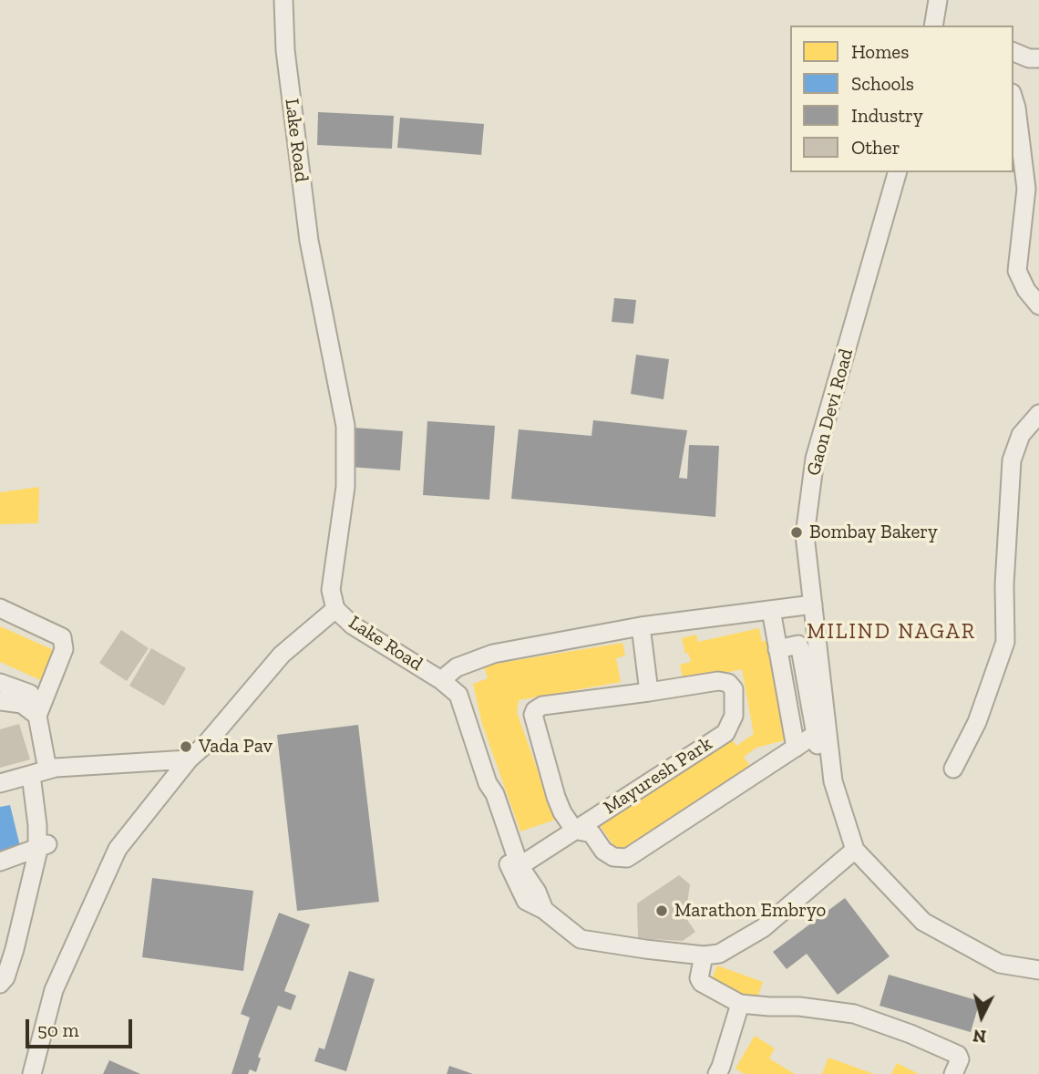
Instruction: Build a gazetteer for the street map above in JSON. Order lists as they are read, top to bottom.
{
  "streets": {
    "street": ["Lake Road", "Gaon Devi Road", "Mayuresh Park"]
  },
  "districts": ["MILIND NAGAR"],
  "places": ["Bombay Bakery", "Vada Pav", "Marathon Embryo"],
  "legend": [
    "Homes",
    "Schools",
    "Industry",
    "Other"
  ],
  "scale_bar": "50 m",
  "north": "bottom"
}
